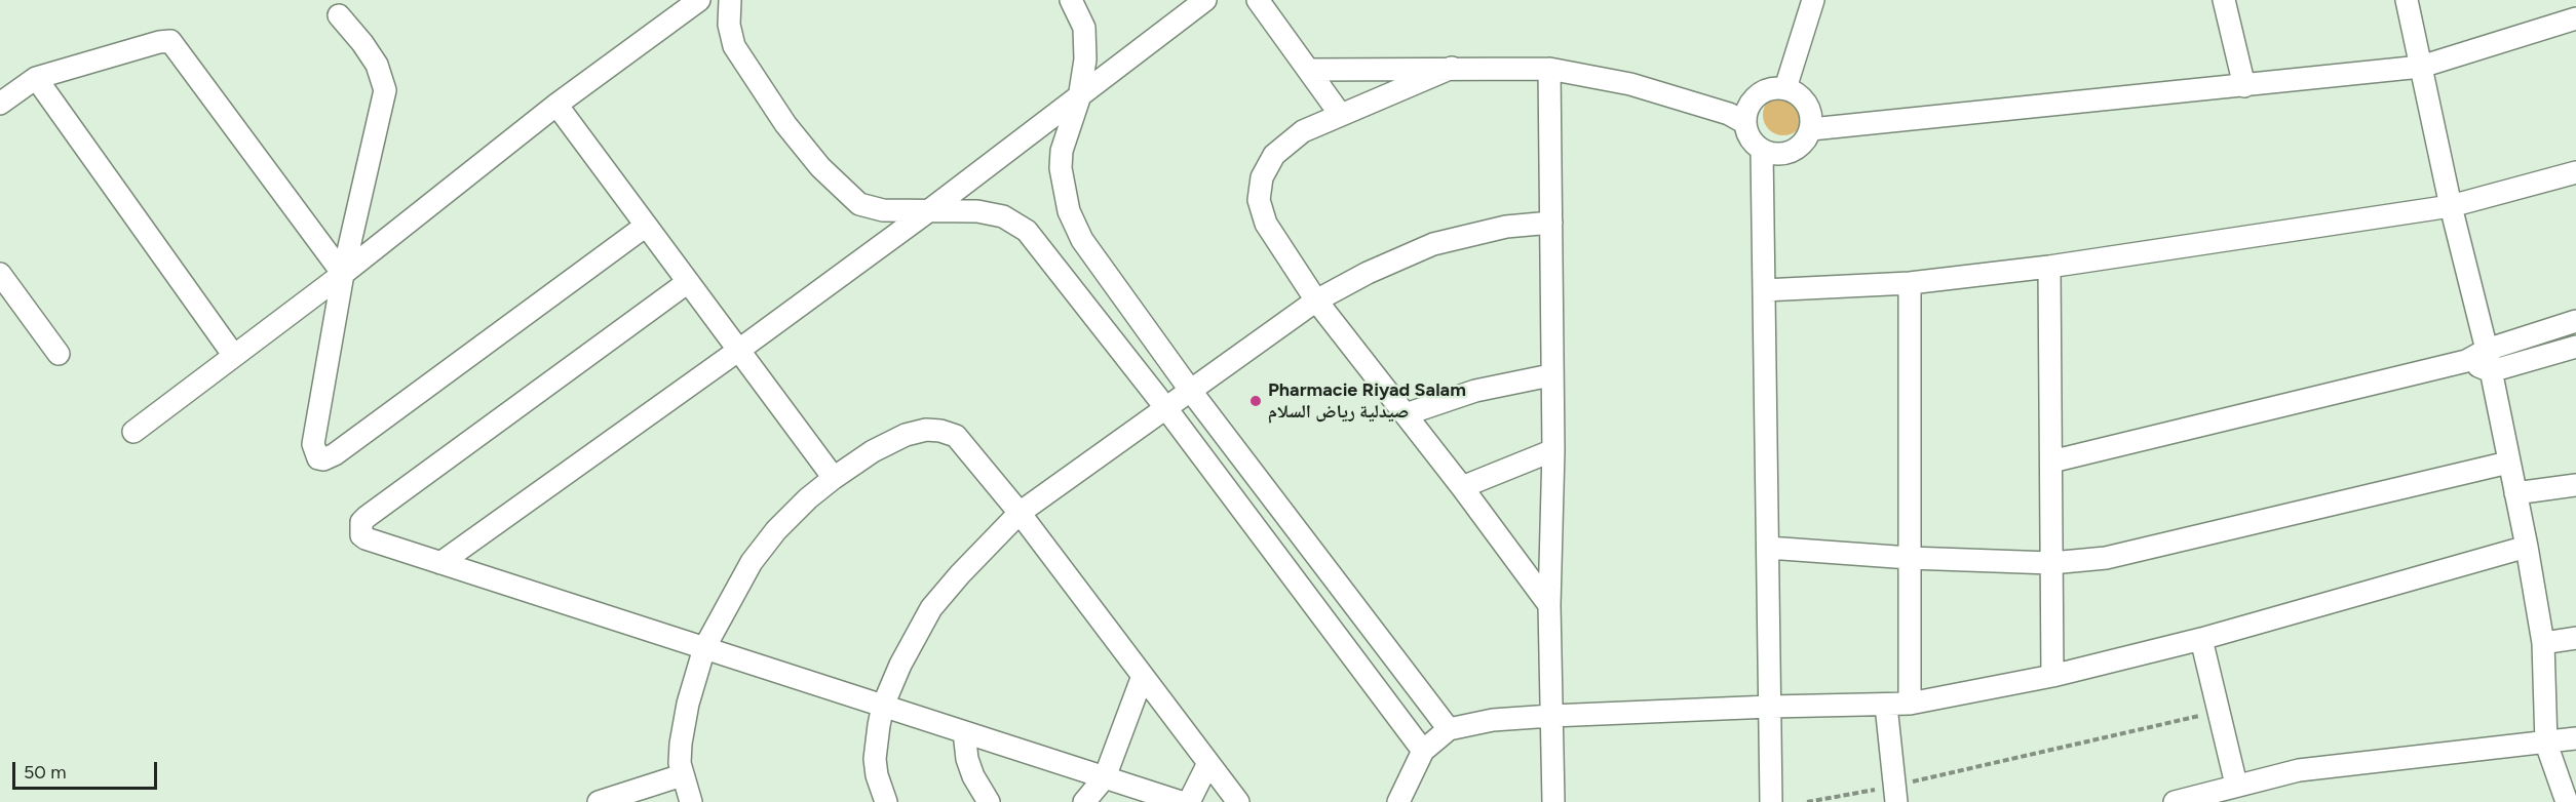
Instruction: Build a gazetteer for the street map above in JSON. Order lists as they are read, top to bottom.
{
  "places": ["Pharmacie Riyad Salam صيدلية رياض السلام"],
  "scale_bar": "50 m"
}
